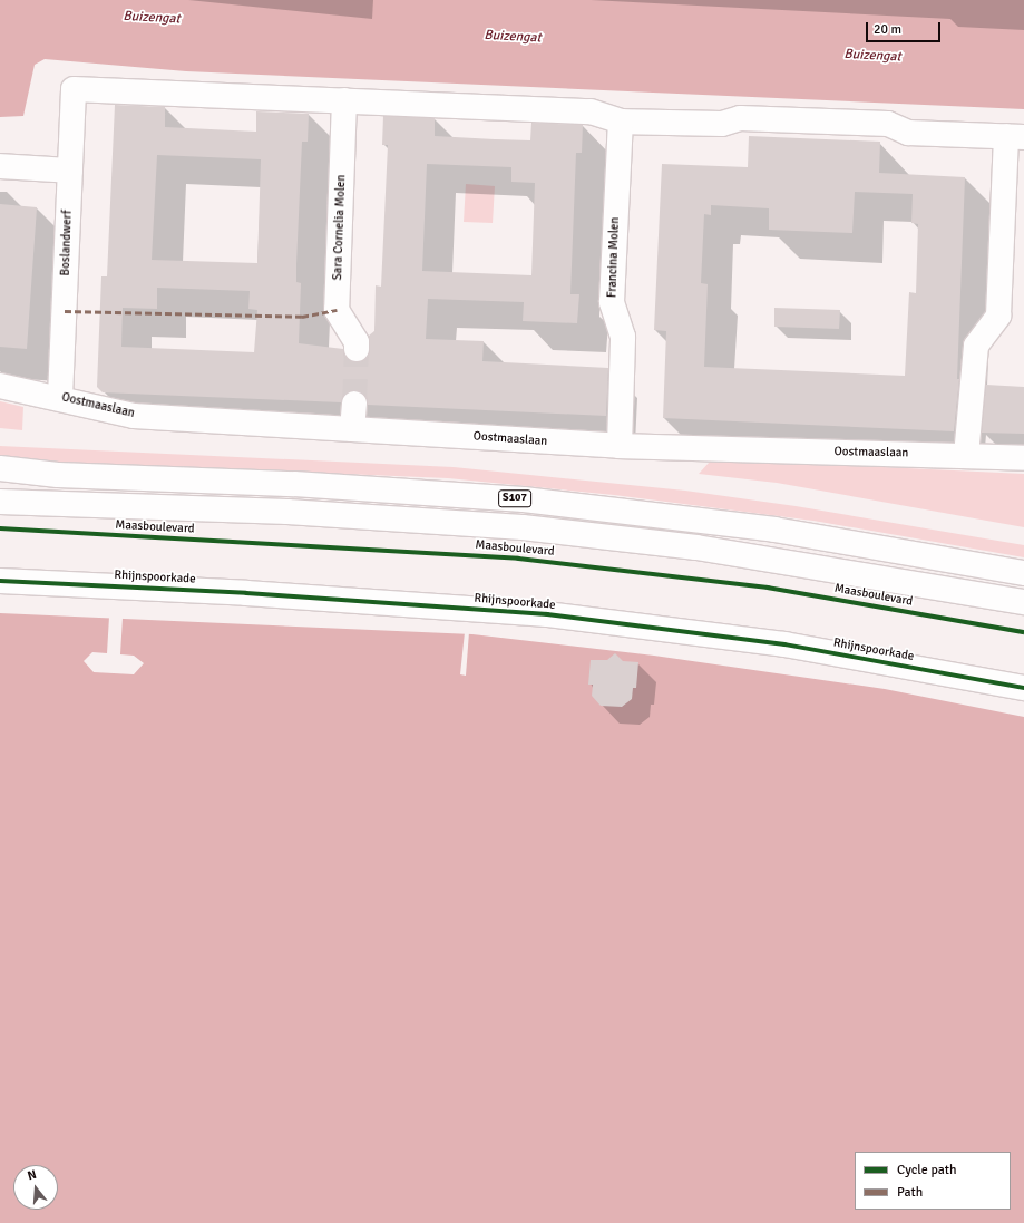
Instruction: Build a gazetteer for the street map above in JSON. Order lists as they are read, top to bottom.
{
  "streets": {
    "street": [
      "Sara Cornelia Molen",
      "Boslandwerf",
      "Francina Molen",
      "Oostmaaslaan",
      "S107",
      "Maasboulevard",
      "Rhijnspoorkade"
    ]
  },
  "crossings": [
    ["Sara Cornelia Molen", "Boslandwerf"],
    ["Boslandwerf", "Oostmaaslaan"],
    ["Francina Molen", "Oostmaaslaan"]
  ],
  "water": ["Buizengat"],
  "legend": ["Cycle path", "Path"],
  "scale_bar": "20 m",
  "north": "top"
}
